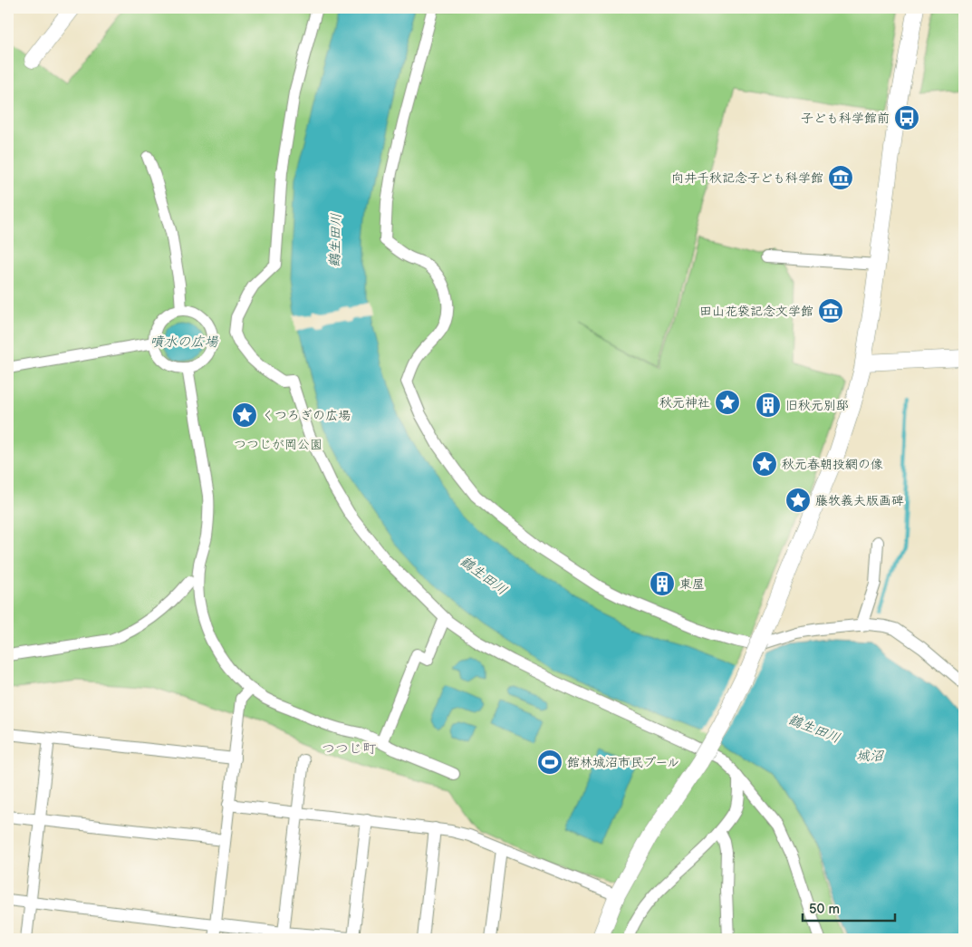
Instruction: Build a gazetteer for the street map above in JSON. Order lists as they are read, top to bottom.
{
  "districts": ["つつじ町"],
  "water": ["鶴生田川", "噴水の広場", "城沼"],
  "parks": ["つつじが岡公園"],
  "places": {
    "bus stop": ["子ども科学館前"],
    "museum": ["向井千秋記念子ども科学館", "田山花袋記念文学館"],
    "place": [
      "秋元神社",
      "くつろぎの広場",
      "秋元春朝投網の像",
      "藤牧義夫版画碑"
    ],
    "building": ["旧秋元別邸", "東屋"],
    "sports": ["館林城沼市民プール"]
  },
  "scale_bar": "50 m"
}
